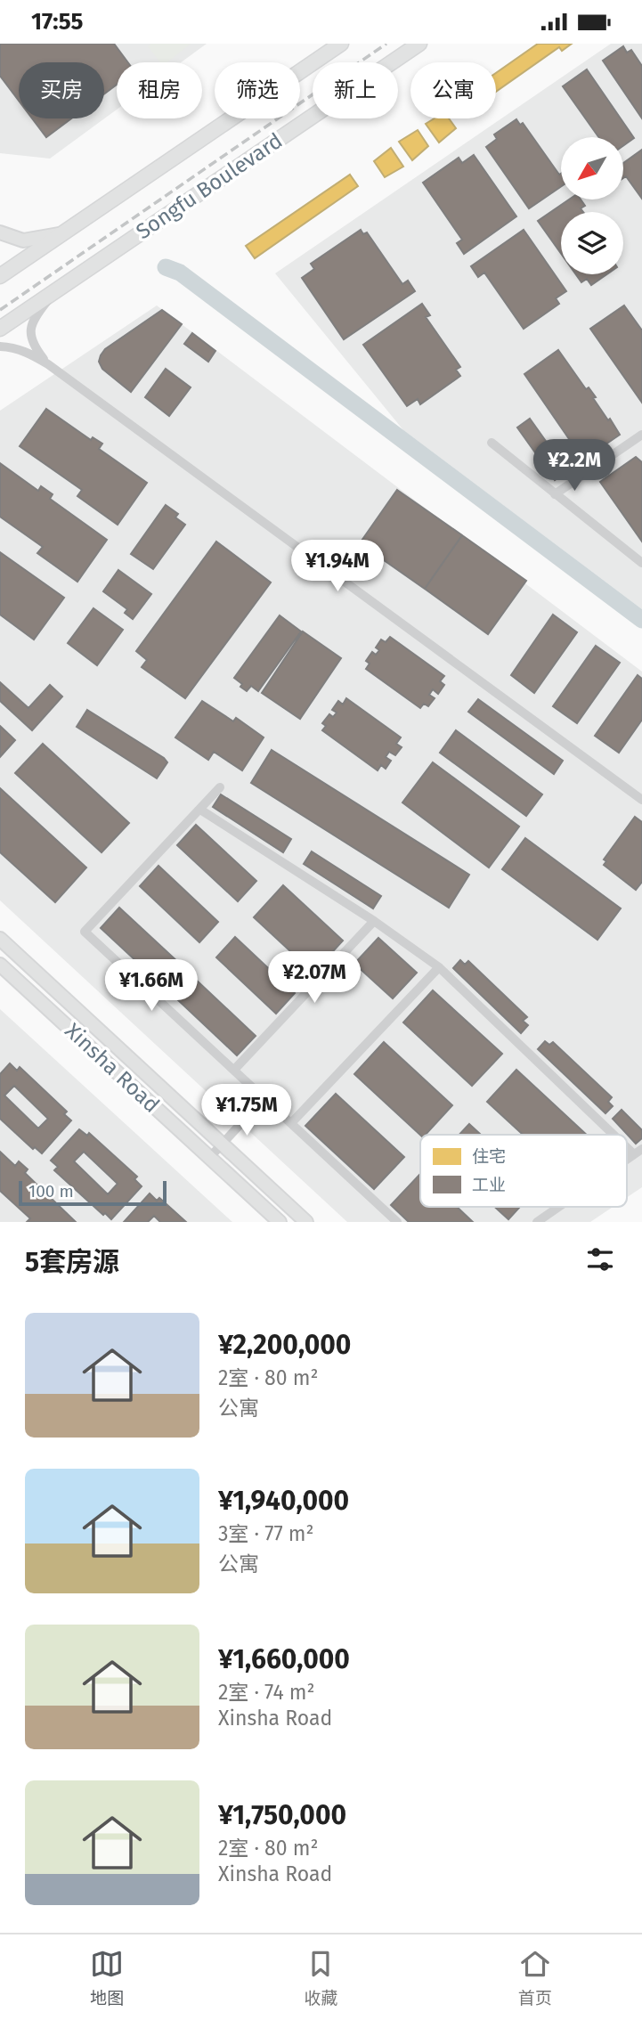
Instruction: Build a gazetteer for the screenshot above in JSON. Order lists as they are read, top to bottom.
{
  "streets": {
    "main road": ["Songfu Boulevard", "Xinsha Road"]
  },
  "legend": ["住宅", "工业"],
  "scale_bar": "100 m",
  "north": "bottom left",
  "page": {
    "status": "17:55",
    "chip": [
      "买房",
      "租房",
      "筛选",
      "新上",
      "公寓"
    ],
    "price": [
      "¥2.2M",
      "¥1.94M",
      "¥2.07M",
      "¥1.66M",
      "¥1.75M"
    ],
    "scale": "100 m",
    "heading": "5套房源",
    "list": [
      {
        "name": "¥2,200,000",
        "note": "2室 · 80 m² · 公寓"
      },
      {
        "name": "¥1,940,000",
        "note": "3室 · 77 m² · 公寓"
      },
      {
        "name": "¥1,660,000",
        "note": "2室 · 74 m² · Xinsha Road"
      },
      {
        "name": "¥1,750,000",
        "note": "2室 · 80 m² · Xinsha Road"
      }
    ],
    "tabs": ["地图", "收藏", "首页"]
  }
}
